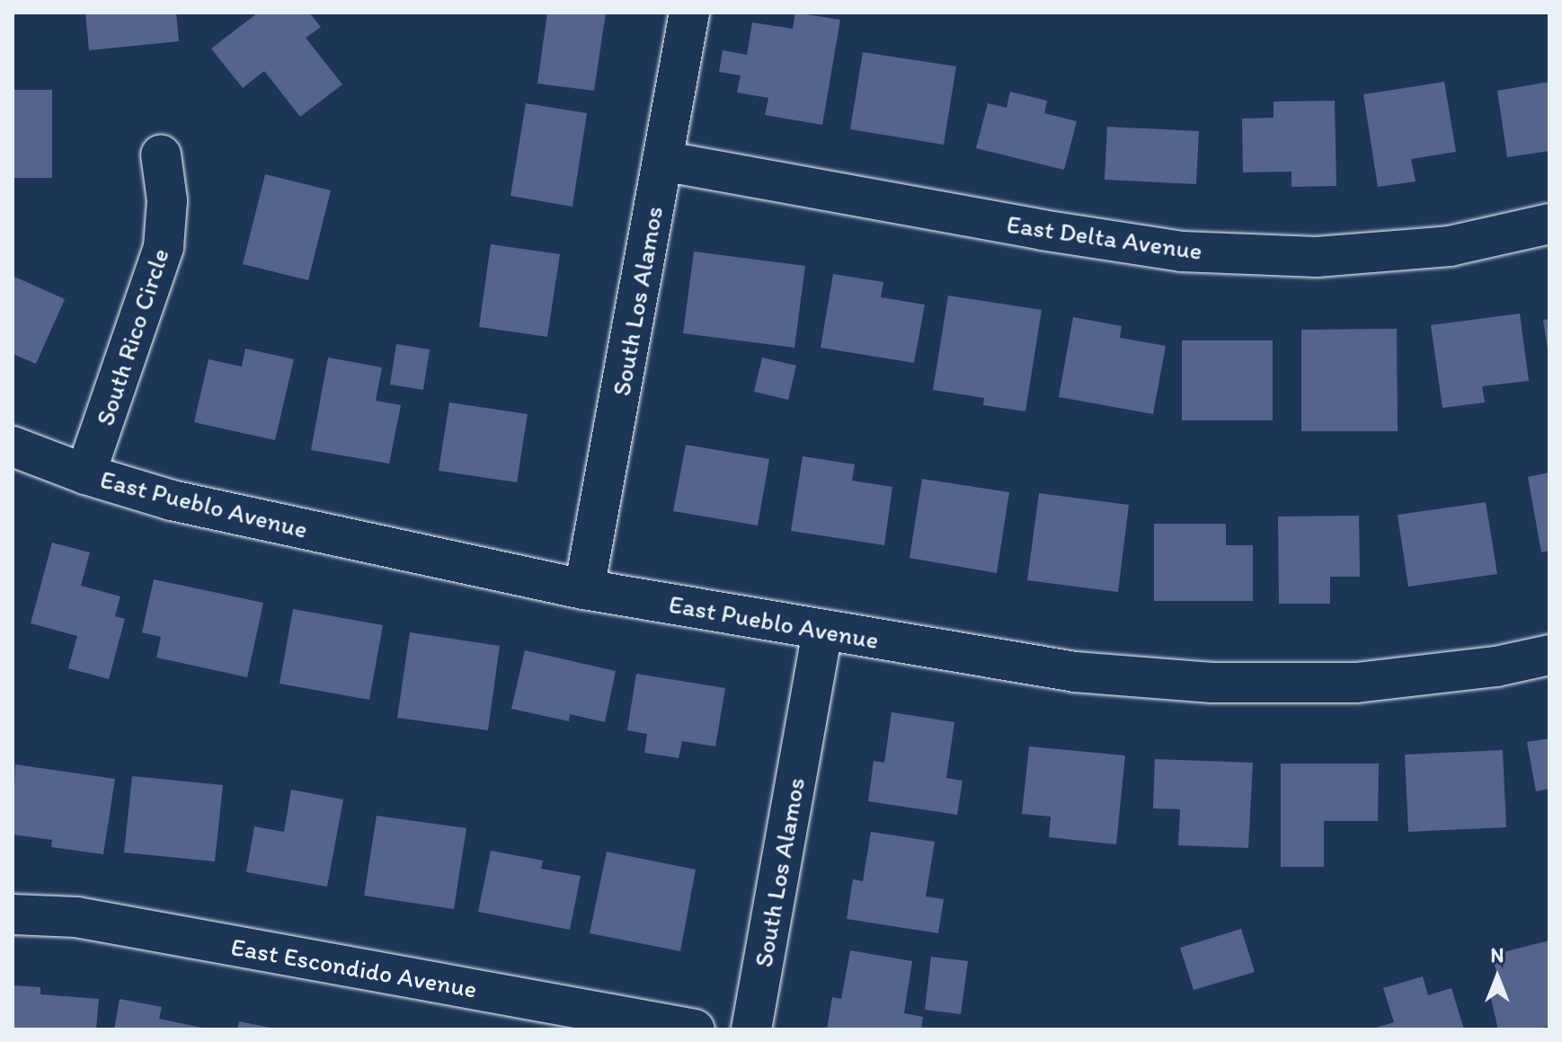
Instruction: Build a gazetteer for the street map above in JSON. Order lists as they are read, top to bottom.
{
  "streets": {
    "street": [
      "East Delta Avenue",
      "South Los Alamos",
      "South Rico Circle",
      "East Pueblo Avenue",
      "East Escondido Avenue"
    ]
  },
  "crossings": [
    ["East Delta Avenue", "South Los Alamos"],
    ["South Los Alamos", "East Pueblo Avenue"],
    ["South Rico Circle", "East Pueblo Avenue"]
  ],
  "north": "top"
}
